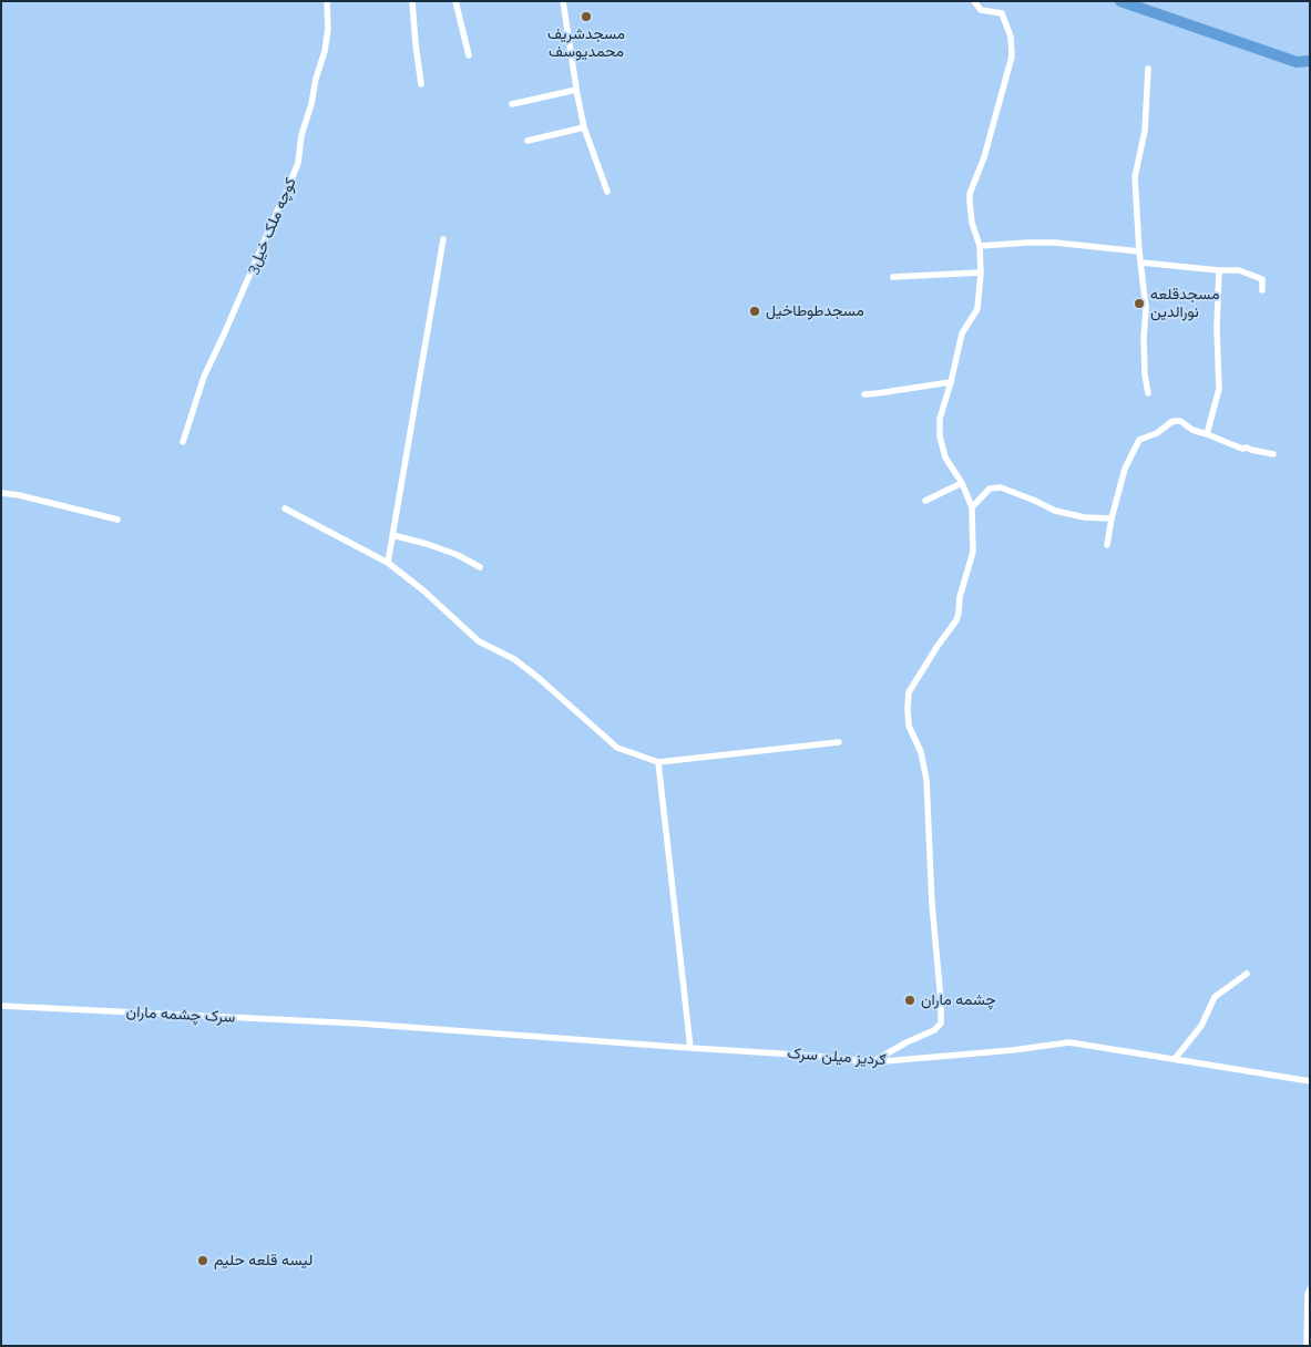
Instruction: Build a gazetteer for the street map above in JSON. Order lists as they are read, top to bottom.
{
  "streets": {
    "street": ["کوچه ملک خیل3", "سرک چشمه ماران", "ګردیز میلن سرک"]
  },
  "crossings": [
    ["سرک چشمه ماران", "ګردیز میلن سرک"]
  ],
  "places": [
    "مسجدشریف محمدیوسف",
    "مسجدقلعه نورالدین",
    "مسجدطوطاخیل",
    "چشمه ماران",
    "لیسه قلعه حلیم"
  ]
}
